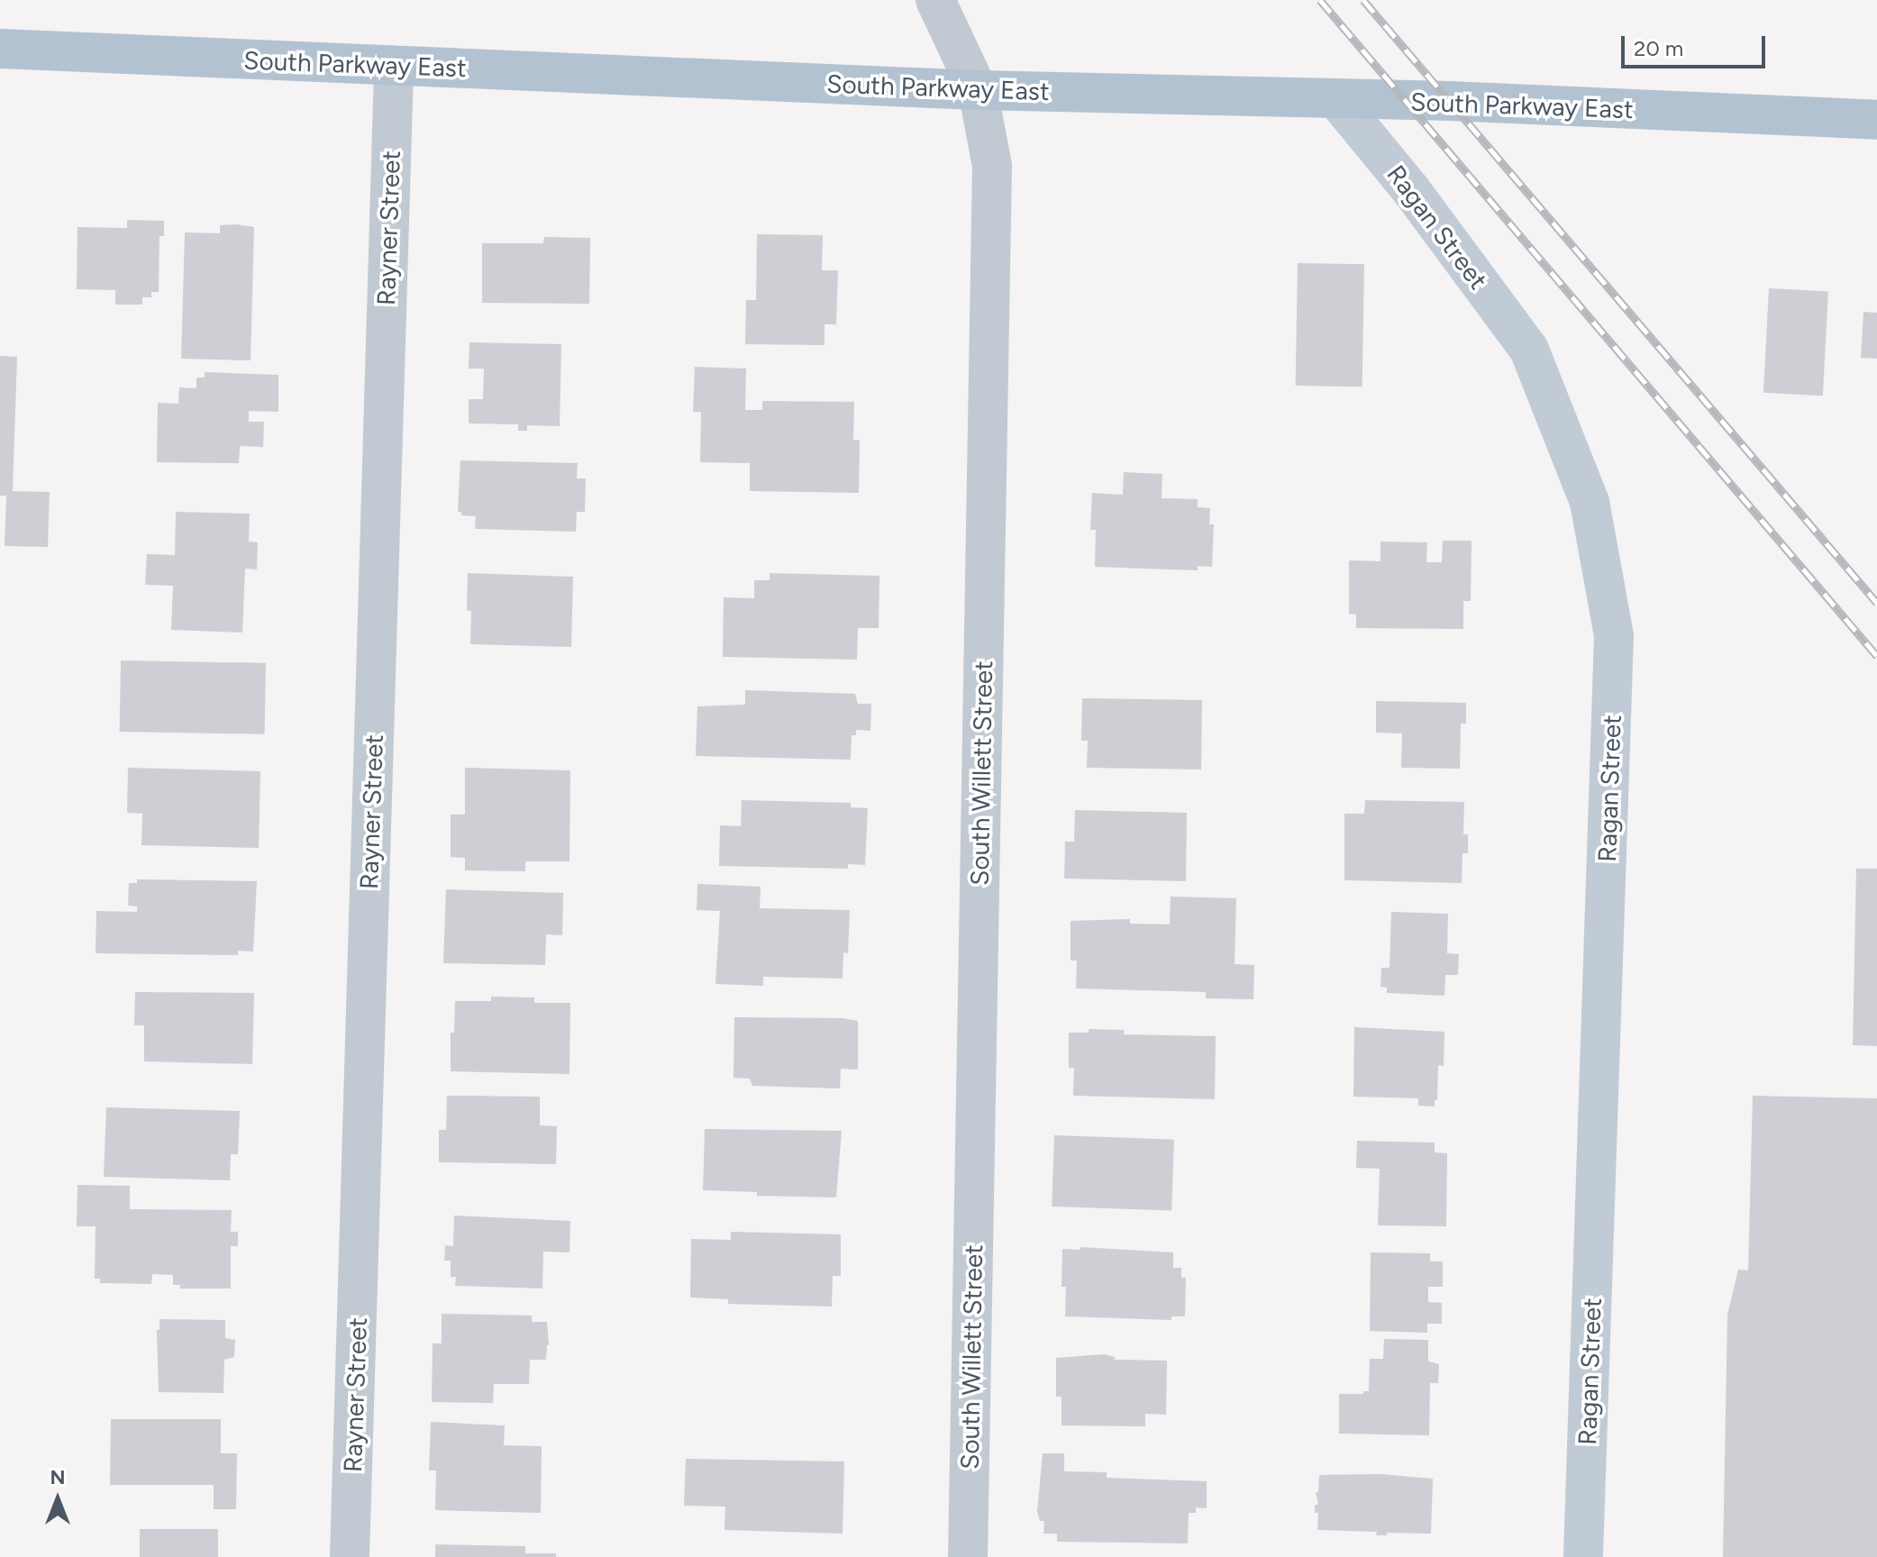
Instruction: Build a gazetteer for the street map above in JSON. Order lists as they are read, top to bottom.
{
  "streets": {
    "main road": ["South Parkway East"],
    "street": ["Ragan Street", "Rayner Street", "South Willett Street"]
  },
  "crossings": [
    ["South Parkway East", "Ragan Street"],
    ["South Parkway East", "Rayner Street"],
    ["South Parkway East", "South Willett Street"]
  ],
  "scale_bar": "20 m",
  "north": "top"
}
